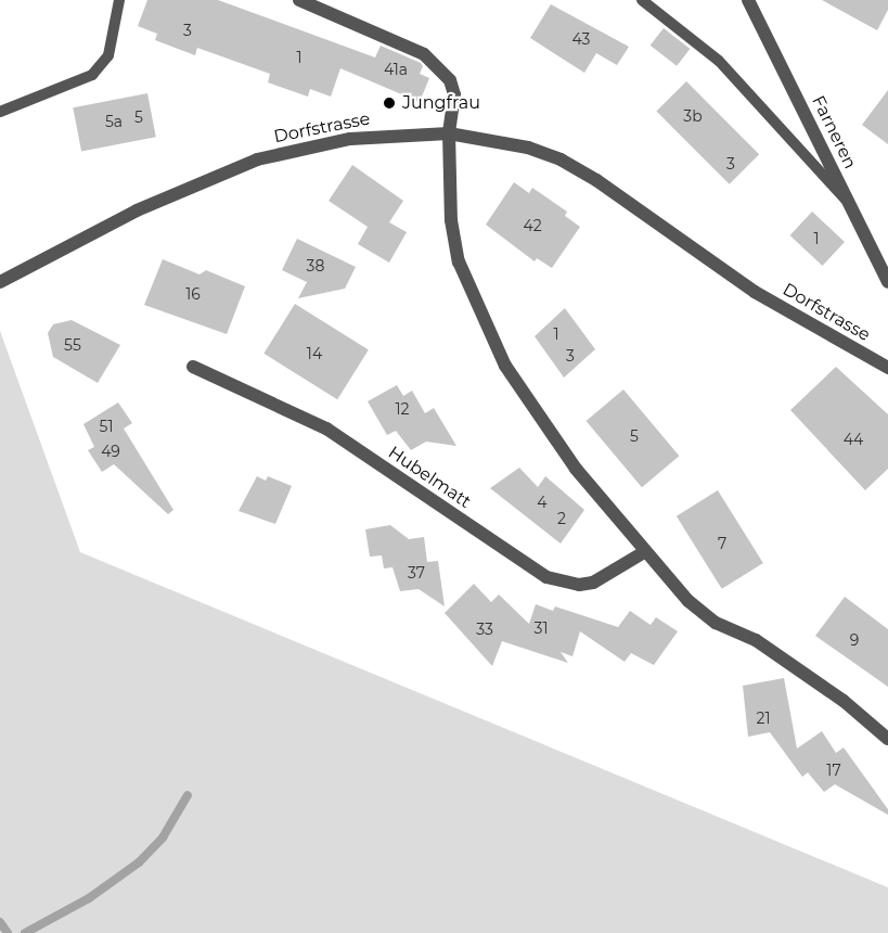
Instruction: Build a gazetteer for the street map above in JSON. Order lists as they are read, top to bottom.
{
  "streets": {
    "street": ["Dorfstrasse", "Farneren", "Hubelmatt"]
  },
  "places": ["Jungfrau"],
  "house_numbers": [
    "3",
    "43",
    "1",
    "41a",
    "3b",
    "5",
    "5a",
    "3",
    "42",
    "1",
    "38",
    "16",
    "1",
    "55",
    "14",
    "3",
    "12",
    "51",
    "5",
    "44",
    "49",
    "4",
    "2",
    "7",
    "37",
    "31",
    "33",
    "9",
    "21",
    "17"
  ]
}
